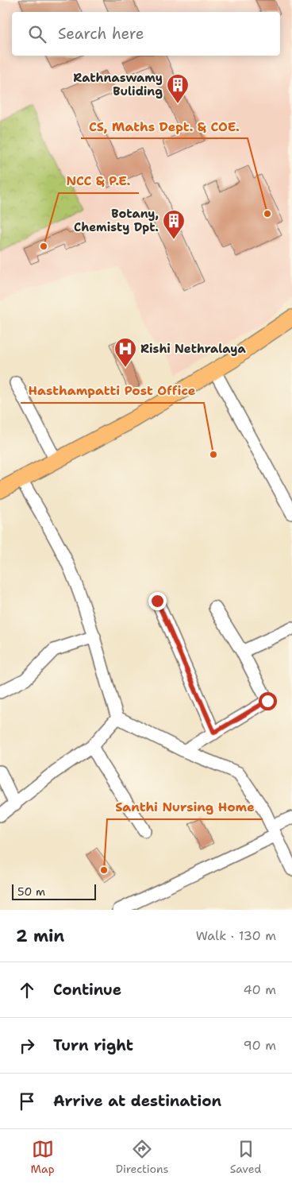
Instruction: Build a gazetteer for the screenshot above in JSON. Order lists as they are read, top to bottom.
{
  "places": {
    "building": ["Rathnaswamy Buliding", "Botany, Chemisty Dpt."],
    "other": [
      "CS, Maths Dept. & COE.",
      "NCC & P.E.",
      "Hasthampatti Post Office",
      "Santhi Nursing Home"
    ],
    "hospital": ["Rishi Nethralaya"]
  },
  "scale_bar": "50 m",
  "page": {
    "search": "Search here",
    "scale": "50 m",
    "heading": ["2 min", "Walk · 130 m"],
    "list": [
      ["Continue", "40 m"],
      ["Turn right", "90 m"],
      "Arrive at destination"
    ],
    "nav": ["Map", "Directions", "Saved"]
  }
}
